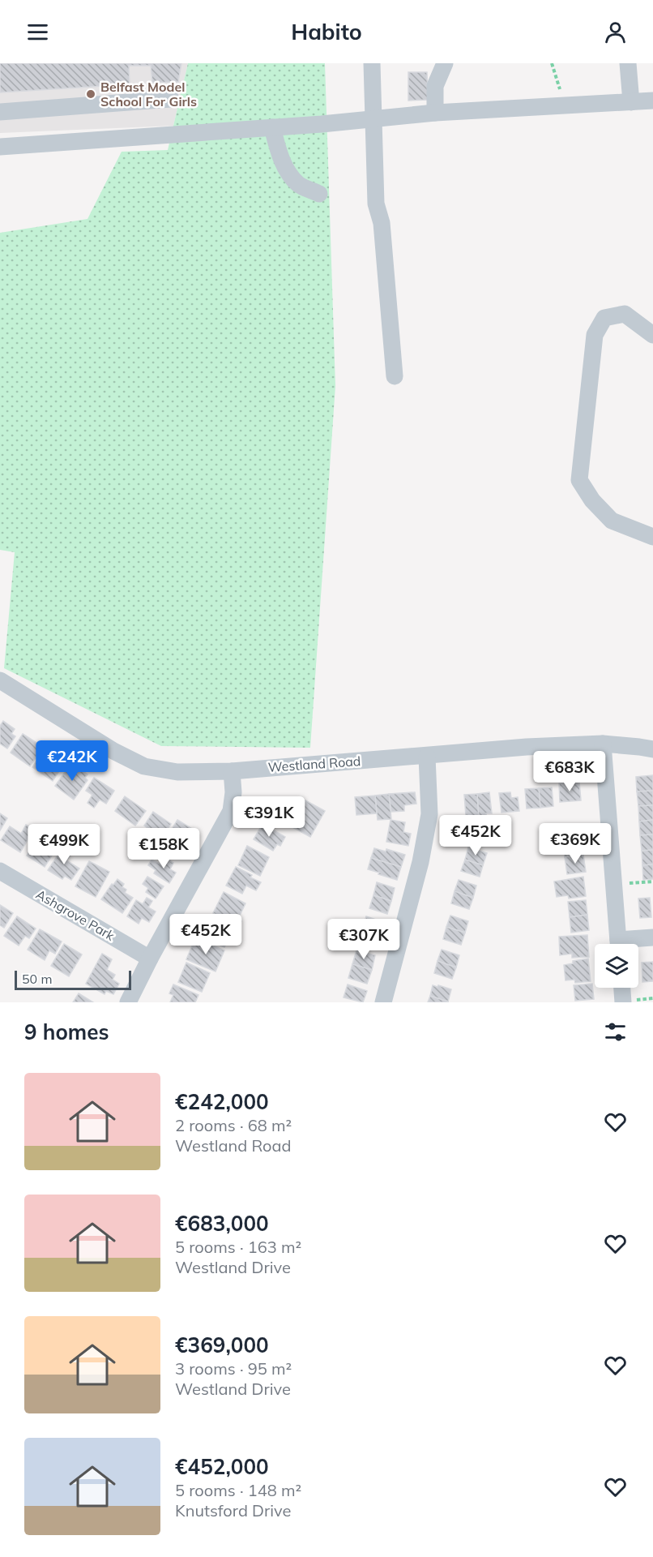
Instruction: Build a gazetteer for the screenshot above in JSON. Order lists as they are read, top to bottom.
{
  "streets": {
    "street": ["Westland Road", "Ashgrove Park"]
  },
  "places": ["Belfast Model School For Girls"],
  "scale_bar": "50 m",
  "page": {
    "header": "Habito",
    "price": [
      "€242K",
      "€683K",
      "€391K",
      "€452K",
      "€369K",
      "€499K",
      "€158K",
      "€452K",
      "€307K"
    ],
    "scale": "50 m",
    "heading": "9 homes",
    "list": [
      {
        "name": "€242,000",
        "note": "2 rooms · 68 m² · Westland Road"
      },
      {
        "name": "€683,000",
        "note": "5 rooms · 163 m² · Westland Drive"
      },
      {
        "name": "€369,000",
        "note": "3 rooms · 95 m² · Westland Drive"
      },
      {
        "name": "€452,000",
        "note": "5 rooms · 148 m² · Knutsford Drive"
      }
    ]
  }
}
